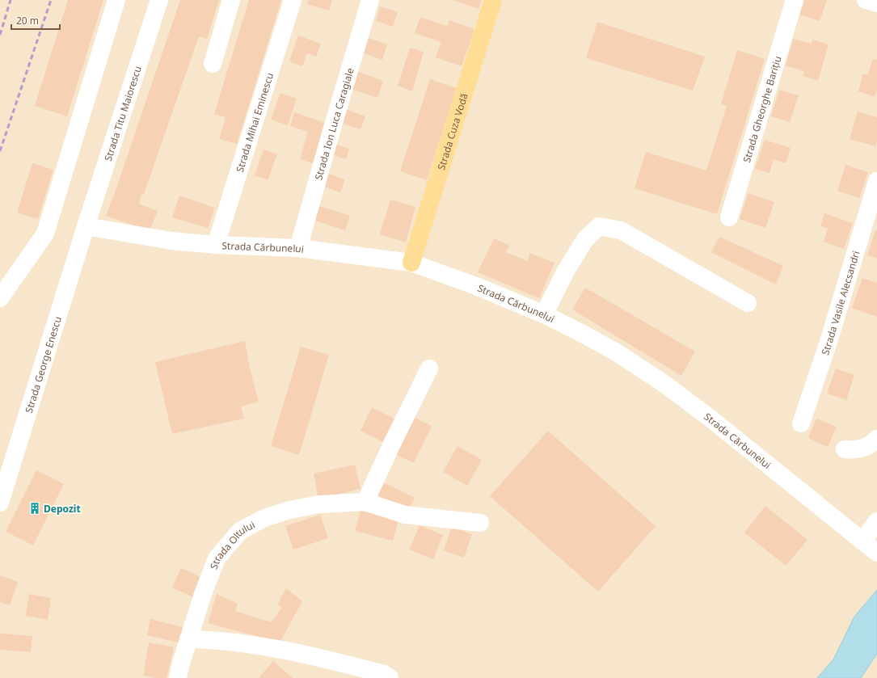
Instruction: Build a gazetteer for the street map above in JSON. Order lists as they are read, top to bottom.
{
  "streets": {
    "main road": ["Strada Cuza Vodă"],
    "street": [
      "Strada Gheorghe Barițiu",
      "Strada Titu Maiorescu",
      "Strada Mihai Eminescu",
      "Strada Ion Luca Caragiale",
      "Strada Cărbunelui",
      "Strada Vasile Alecsandri",
      "Strada George Enescu",
      "Strada Oltului"
    ]
  },
  "crossings": [
    ["Strada Titu Maiorescu", "Strada Cărbunelui"],
    ["Strada Titu Maiorescu", "Strada George Enescu"],
    ["Strada Mihai Eminescu", "Strada Cărbunelui"],
    ["Strada Ion Luca Caragiale", "Strada Cărbunelui"],
    ["Strada Cuza Vodă", "Strada Cărbunelui"],
    ["Strada Cărbunelui", "Strada George Enescu"]
  ],
  "places": {
    "building": ["Depozit"]
  },
  "scale_bar": "20 m"
}
